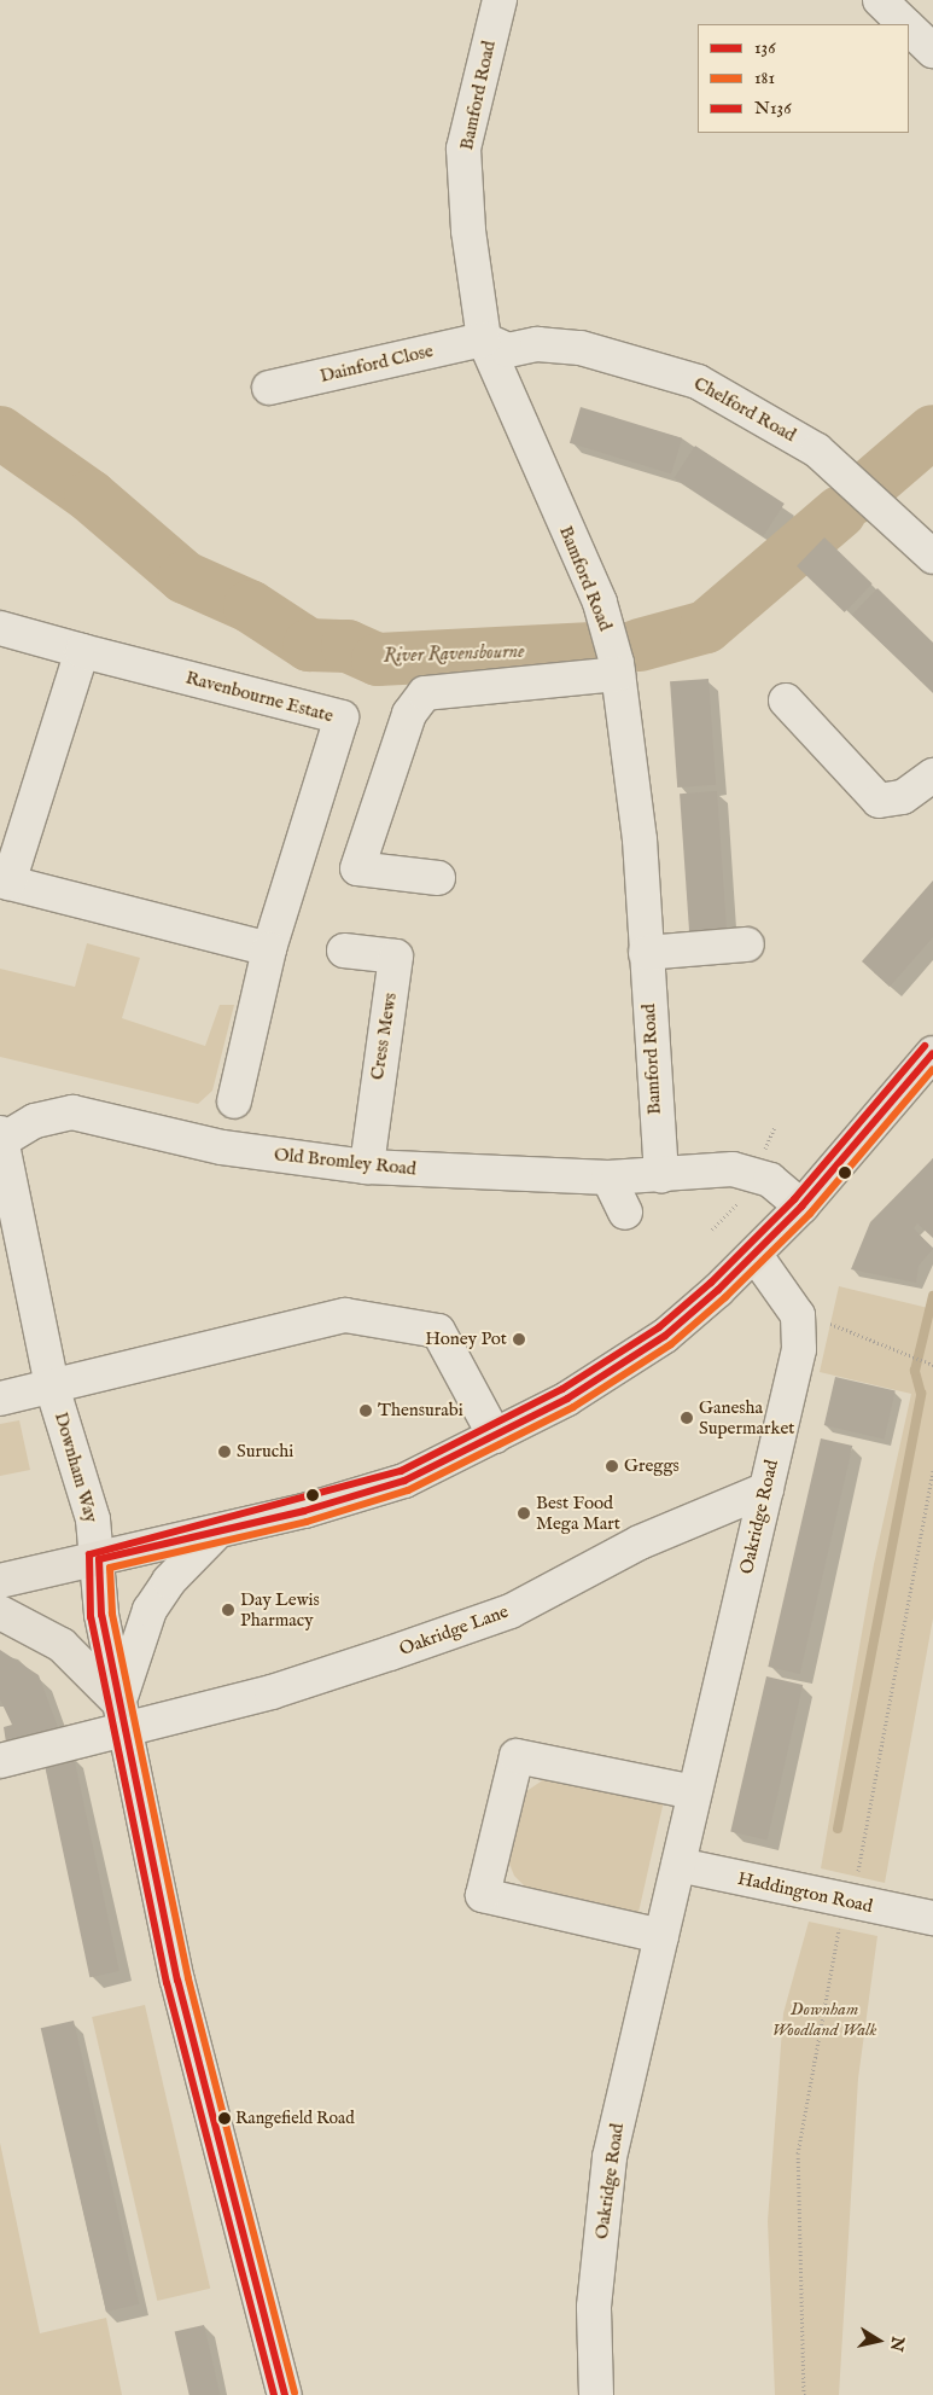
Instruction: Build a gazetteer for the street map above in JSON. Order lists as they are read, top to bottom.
{
  "streets": {
    "street": [
      "Bamford Road",
      "Dainford Close",
      "Chelford Road",
      "Ravenbourne Estate",
      "Cress Mews",
      "Old Bromley Road",
      "Downham Way",
      "Oakridge Road",
      "Oakridge Lane",
      "Haddington Road"
    ]
  },
  "crossings": [
    ["Bamford Road", "Dainford Close"],
    ["Bamford Road", "Chelford Road"],
    ["Bamford Road", "Old Bromley Road"],
    ["Dainford Close", "Chelford Road"],
    ["Cress Mews", "Old Bromley Road"],
    ["Old Bromley Road", "Downham Way"],
    ["Downham Way", "Oakridge Lane"],
    ["Oakridge Road", "Oakridge Lane"],
    ["Oakridge Road", "Haddington Road"]
  ],
  "water": ["River Ravensbourne"],
  "parks": ["Downham Woodland Walk"],
  "places": [
    "Honey Pot",
    "Thensurabi",
    "Ganesha Supermarket",
    "Suruchi",
    "Greggs",
    "Best Food Mega Mart",
    "Day Lewis Pharmacy",
    "Rangefield Road"
  ],
  "lines": ["transit line N136", "transit line 136", "transit line 181"],
  "legend": ["136", "181", "N136"],
  "north": "right"
}
